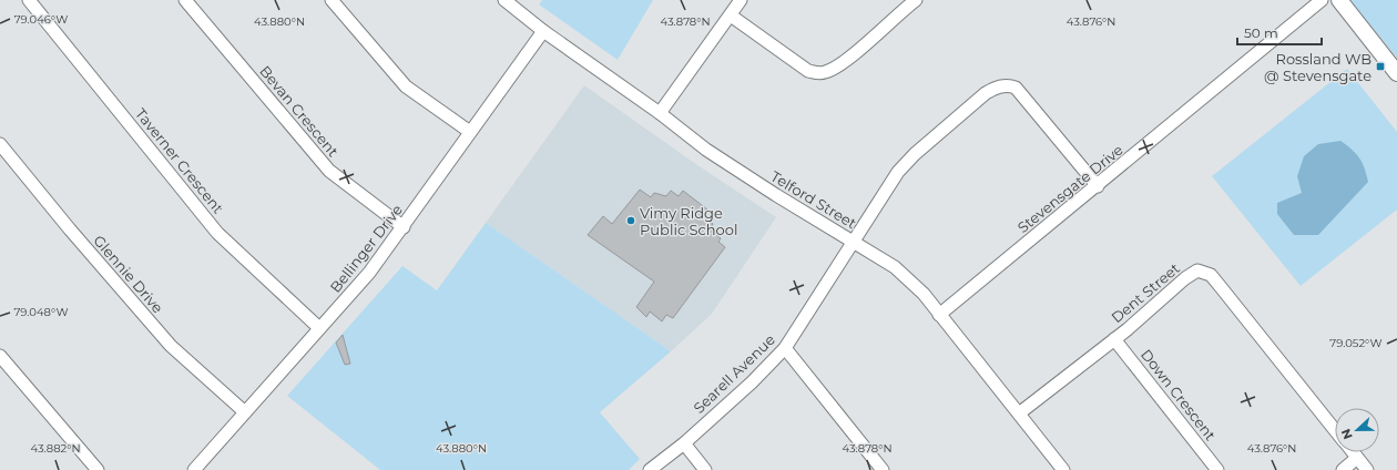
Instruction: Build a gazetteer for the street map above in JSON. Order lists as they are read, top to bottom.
{
  "streets": {
    "street": [
      "Bevan Crescent",
      "Taverner Crescent",
      "Stevensgate Drive",
      "Telford Street",
      "Bellinger Drive",
      "Glennie Drive",
      "Dent Street",
      "Searell Avenue",
      "Down Crescent"
    ]
  },
  "crossings": [
    ["Bevan Crescent", "Bellinger Drive"],
    ["Taverner Crescent", "Bellinger Drive"],
    ["Stevensgate Drive", "Telford Street"],
    ["Stevensgate Drive", "Searell Avenue"],
    ["Telford Street", "Bellinger Drive"],
    ["Telford Street", "Dent Street"],
    ["Telford Street", "Searell Avenue"],
    ["Bellinger Drive", "Glennie Drive"],
    ["Dent Street", "Down Crescent"]
  ],
  "places": {
    "transit": ["Rossland WB @ Stevensgate"],
    "other": ["Vimy Ridge Public School"]
  },
  "scale_bar": "50 m",
  "north": "left",
  "coordinates": [
    "79.046°W",
    "43.880°N",
    "43.878°N",
    "43.876°N",
    "79.048°W",
    "79.052°W",
    "43.882°N"
  ]
}
